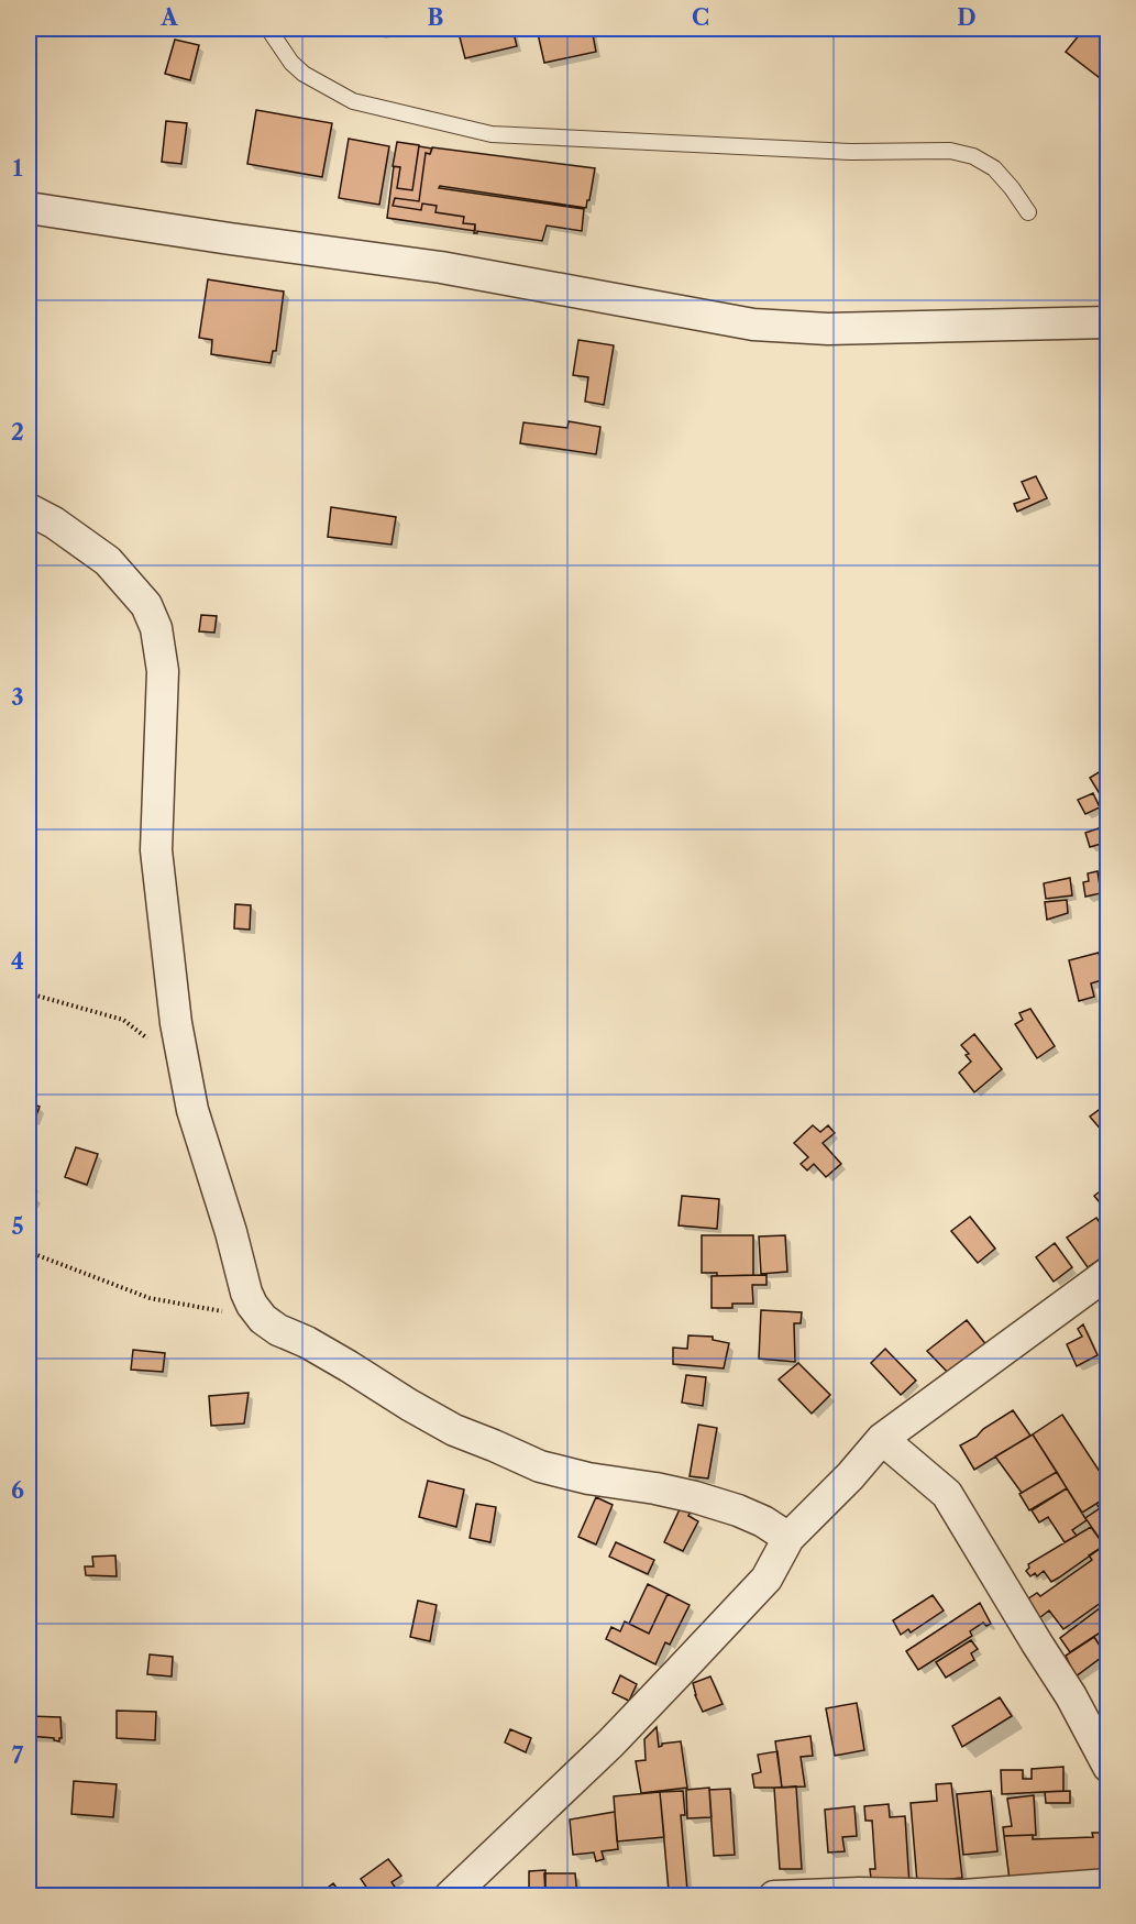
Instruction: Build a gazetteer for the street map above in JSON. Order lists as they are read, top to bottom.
{
  "grid": {
    "columns": [
      "A",
      "B",
      "C",
      "D"
    ],
    "rows": [
      "1",
      "2",
      "3",
      "4",
      "5",
      "6",
      "7"
    ]
  }
}
